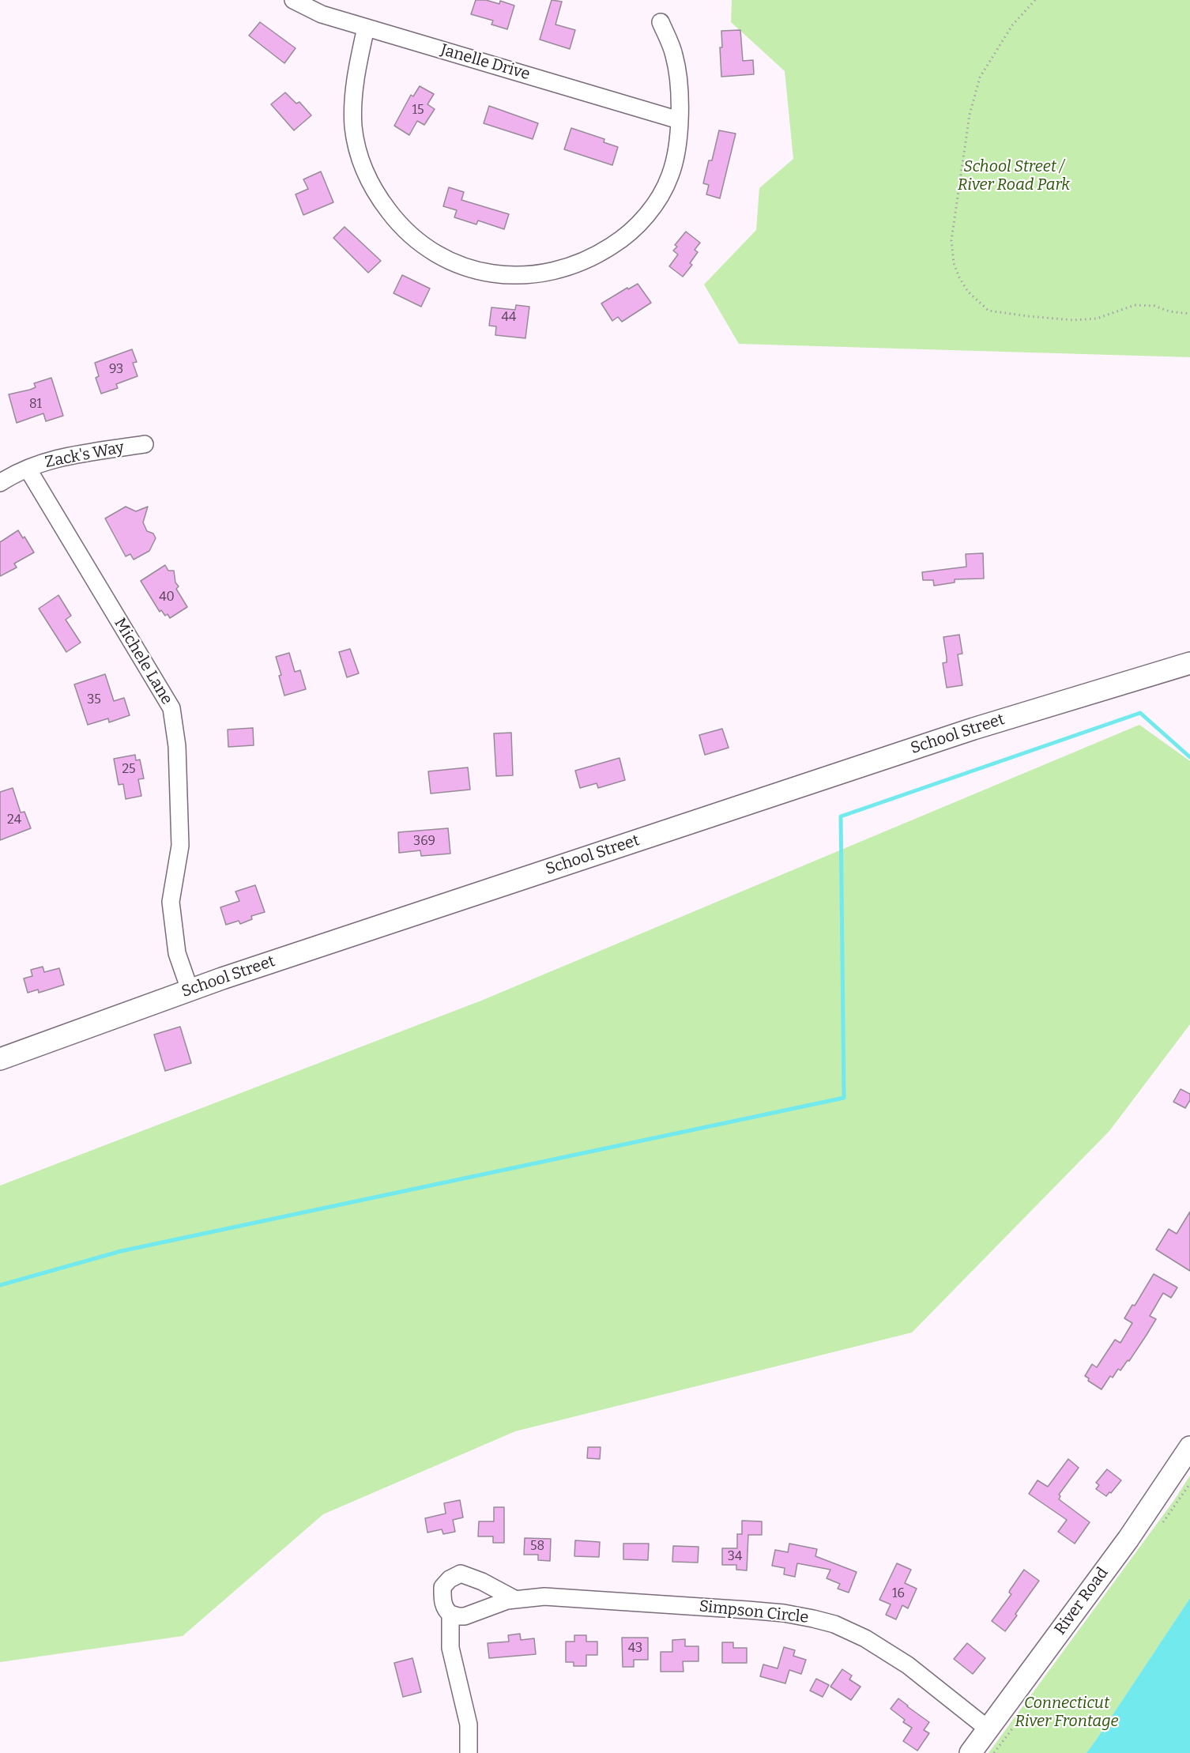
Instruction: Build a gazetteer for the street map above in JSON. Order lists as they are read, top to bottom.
{
  "streets": {
    "street": [
      "Janelle Drive",
      "Zack's Way",
      "Michele Lane",
      "School Street",
      "River Road",
      "Simpson Circle"
    ]
  },
  "crossings": [
    ["Zack's Way", "Michele Lane"],
    ["Michele Lane", "School Street"],
    ["River Road", "Simpson Circle"]
  ],
  "parks": ["School Street / River Road Park", "Connecticut River Frontage"],
  "house_numbers": [
    "15",
    "44",
    "93",
    "81",
    "40",
    "35",
    "25",
    "24",
    "369",
    "58",
    "34",
    "16",
    "43"
  ]
}
